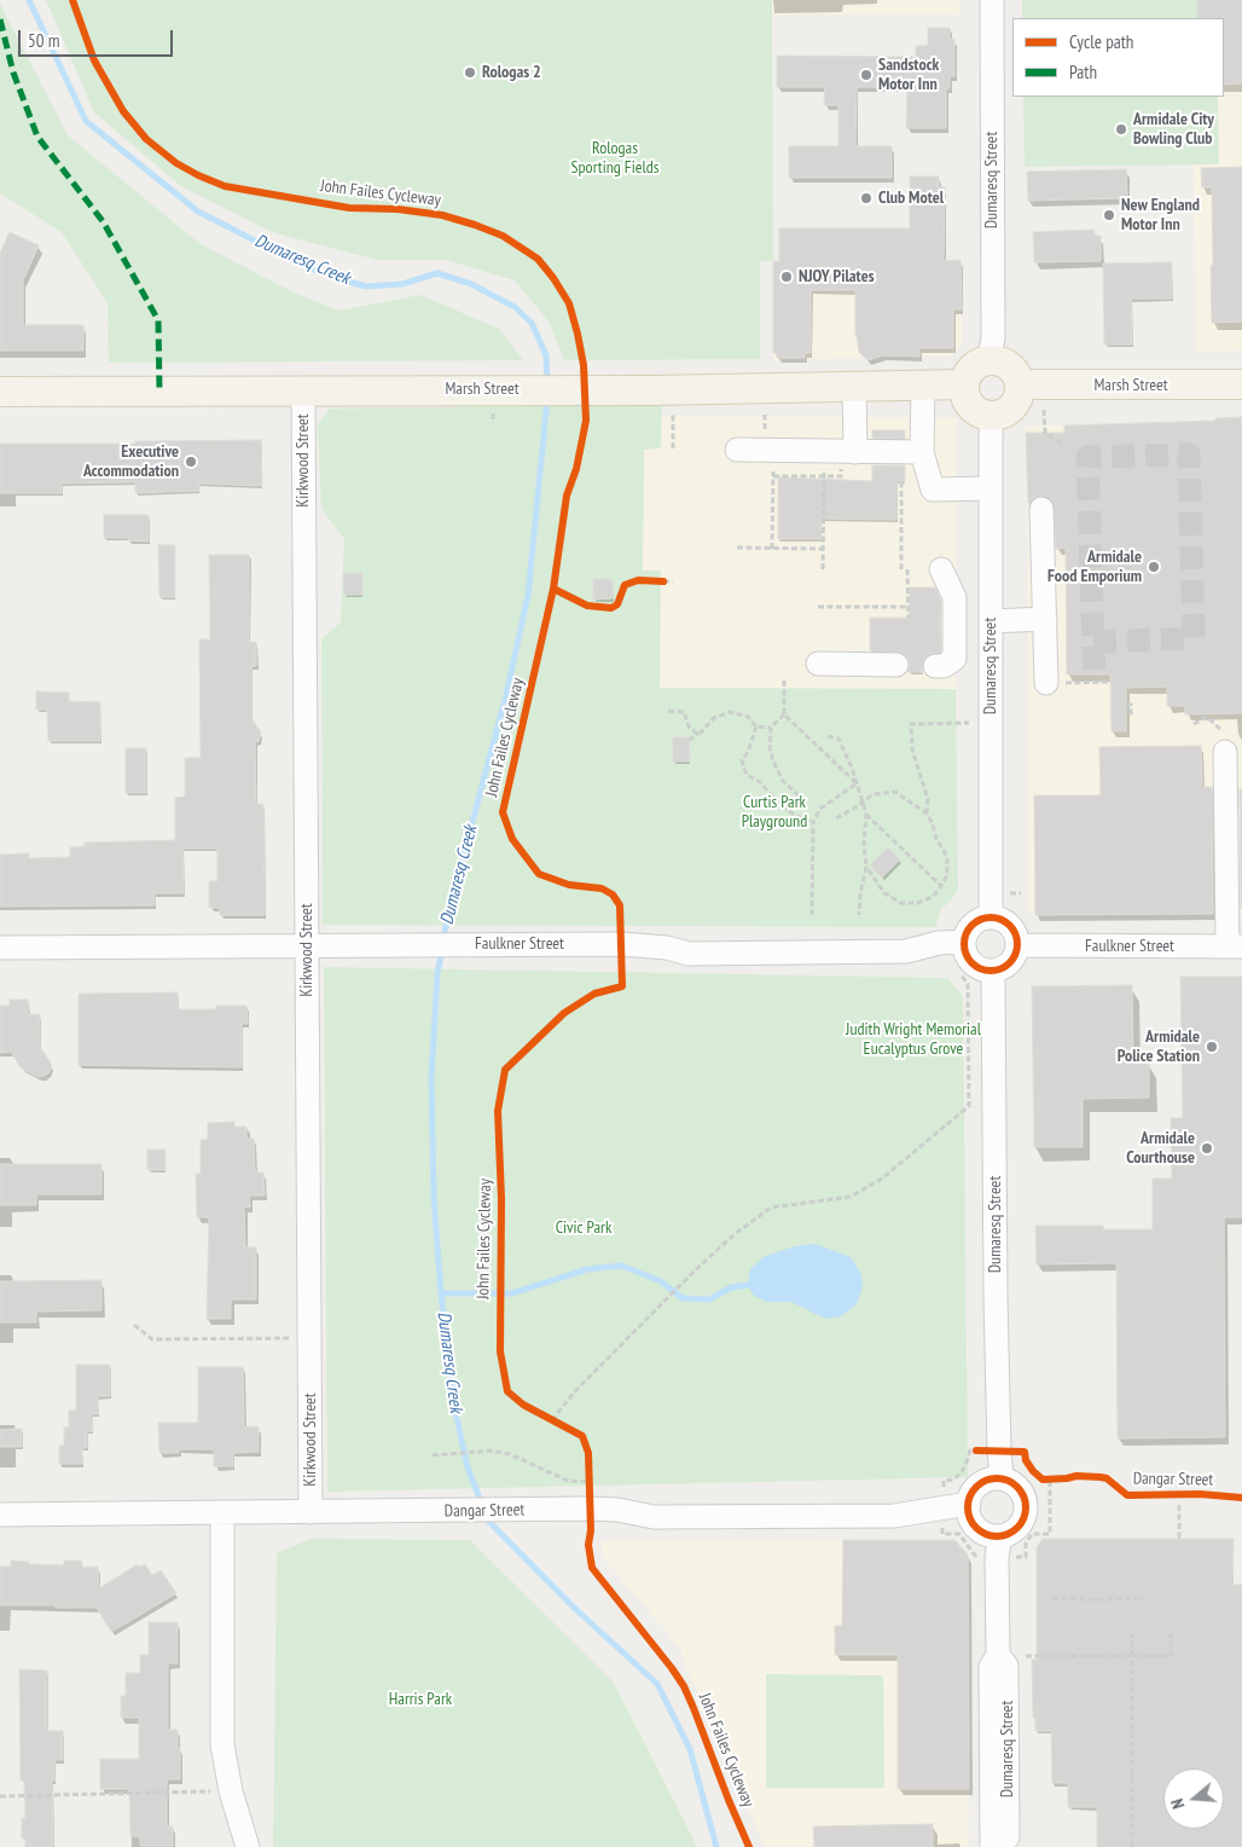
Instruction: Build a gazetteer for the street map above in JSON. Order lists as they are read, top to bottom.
{
  "streets": {
    "main road": ["Marsh Street"],
    "street": [
      "Dumaresq Street",
      "Kirkwood Street",
      "Faulkner Street",
      "Dangar Street"
    ],
    "cycle path": ["John Failes Cycleway"]
  },
  "crossings": [
    ["Dumaresq Street", "Marsh Street"],
    ["Dumaresq Street", "Faulkner Street"],
    ["Dumaresq Street", "Dangar Street"],
    ["Marsh Street", "Kirkwood Street"],
    ["Kirkwood Street", "Faulkner Street"],
    ["Kirkwood Street", "Dangar Street"]
  ],
  "water": ["Dumaresq Creek"],
  "parks": [
    "Rologas Sporting Fields",
    "Curtis Park Playground",
    "Judith Wright Memorial Eucalyptus Grove",
    "Civic Park",
    "Harris Park"
  ],
  "places": [
    "Rologas 2",
    "Sandstock Motor Inn",
    "Armidale City Bowling Club",
    "Club Motel",
    "New England Motor Inn",
    "NJOY Pilates",
    "Executive Accommodation",
    "Armidale Food Emporium",
    "Armidale Police Station",
    "Armidale Courthouse"
  ],
  "legend": ["Cycle path", "Path"],
  "scale_bar": "50 m",
  "north": "left"
}
